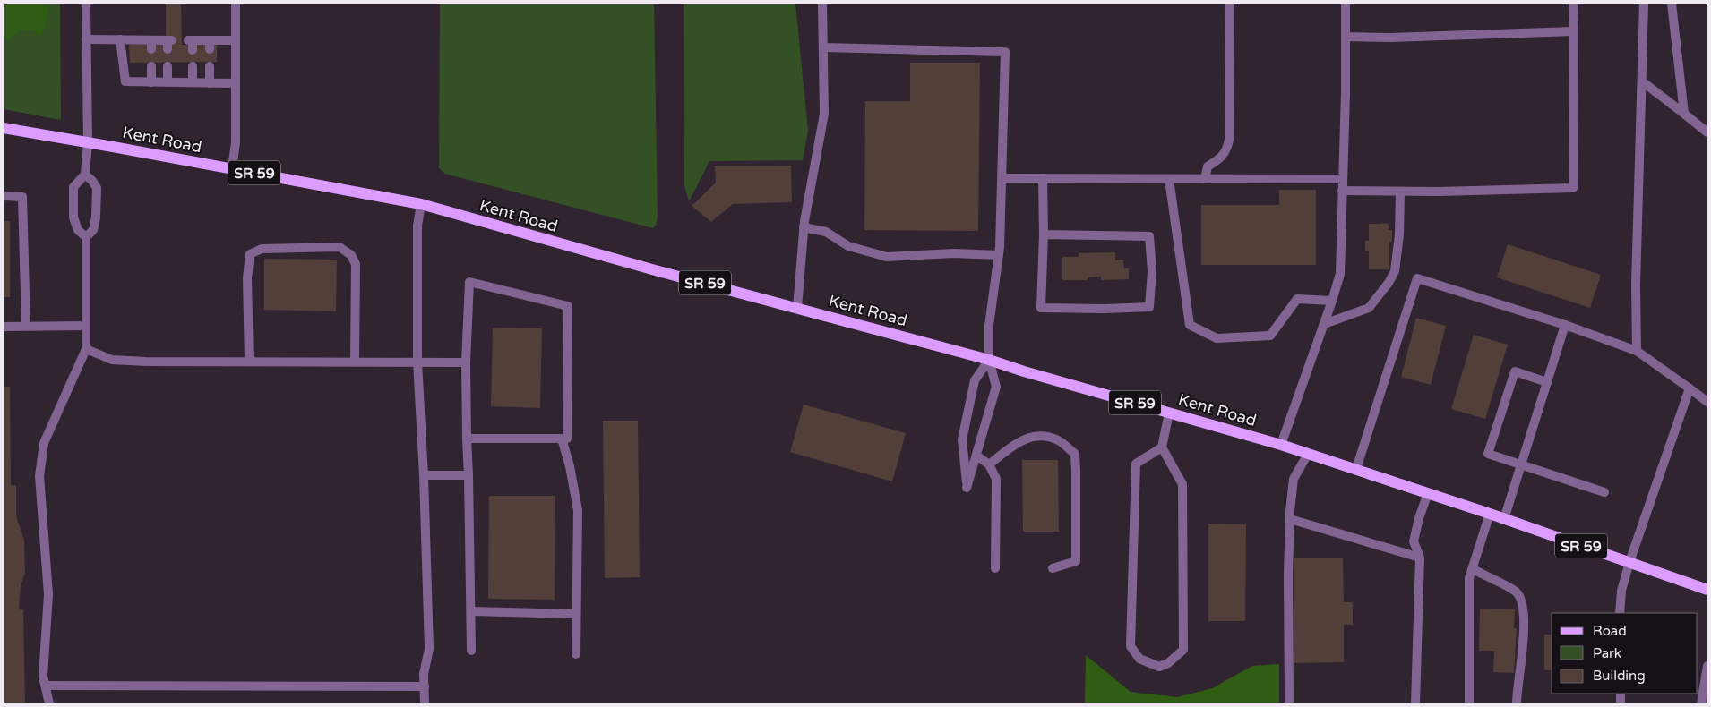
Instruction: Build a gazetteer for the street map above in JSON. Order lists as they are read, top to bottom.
{
  "streets": {
    "main road": ["Kent Road", "SR 59"]
  },
  "legend": ["Road", "Park", "Building"]
}
